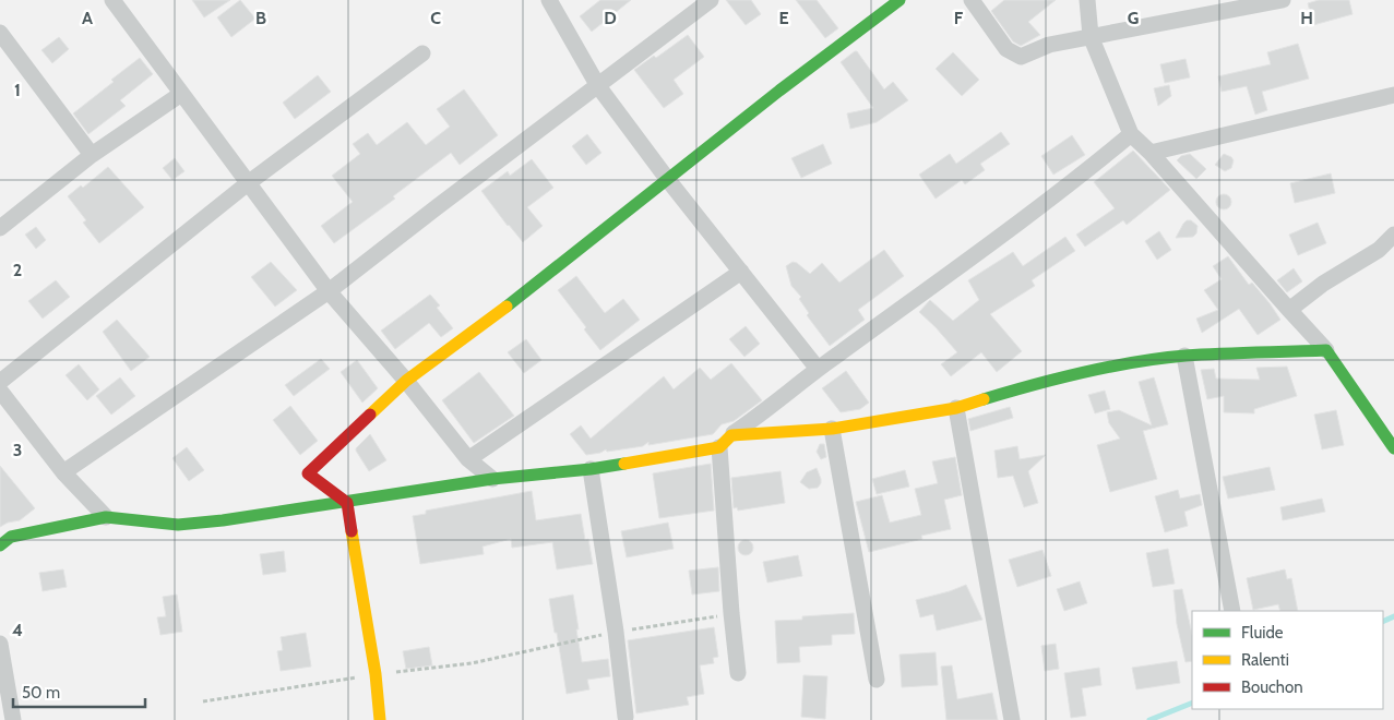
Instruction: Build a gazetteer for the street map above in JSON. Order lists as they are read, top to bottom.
{
  "legend": ["Fluide", "Ralenti", "Bouchon"],
  "scale_bar": "50 m",
  "grid": {
    "columns": [
      "A",
      "B",
      "C",
      "D",
      "E",
      "F",
      "G",
      "H"
    ],
    "rows": [
      "1",
      "2",
      "3",
      "4"
    ]
  }
}
